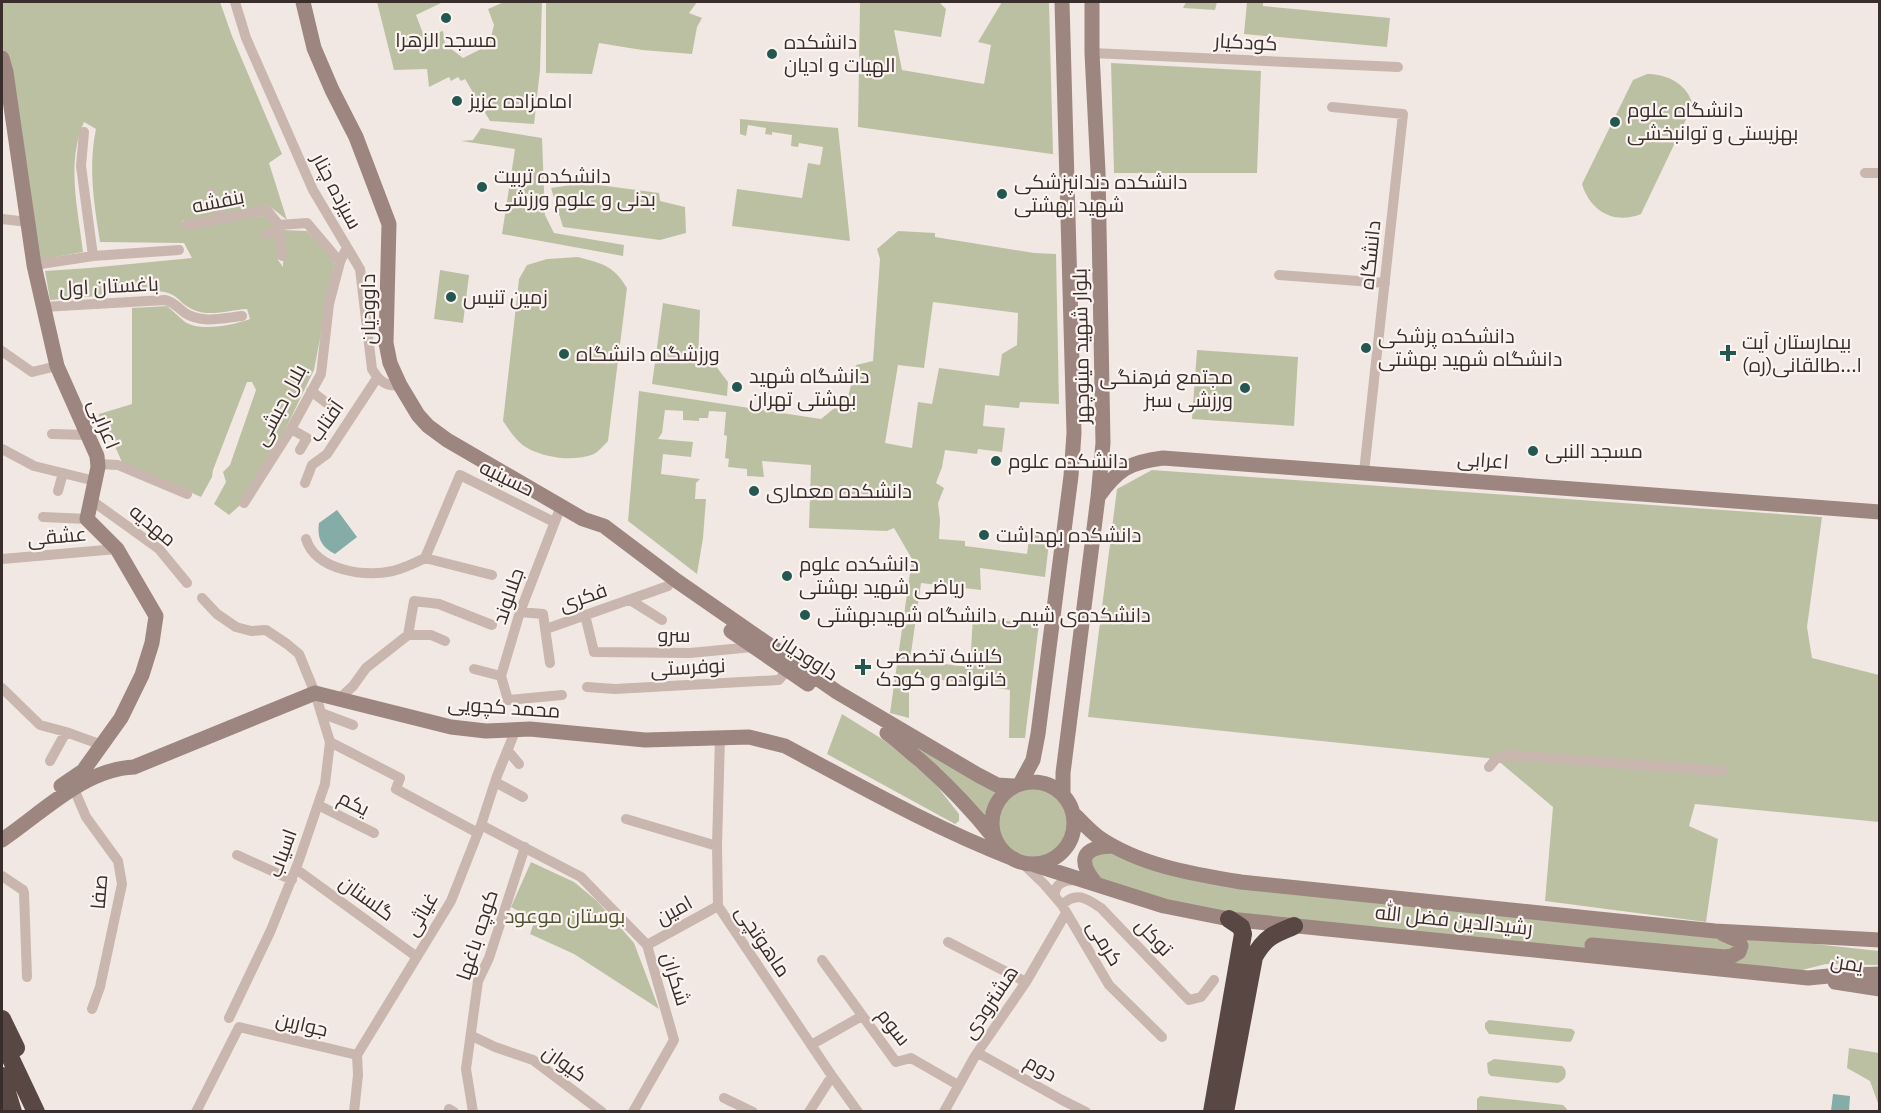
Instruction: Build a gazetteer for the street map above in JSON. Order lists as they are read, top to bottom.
{
  "streets": {
    "main road": [
      "داوودیان",
      "بلوار شهید مینوچهر",
      "اعرابی",
      "محمد کچویی",
      "رشیدالدین فضل الله",
      "یمن"
    ],
    "street": [
      "کودکیار",
      "سیزده چنار",
      "بنفشه",
      "دانشگاه",
      "باغستان اول",
      "بلال حبشی",
      "آفتاب",
      "حسینیه",
      "مهدیه",
      "عشقی",
      "جلالوند",
      "فکری",
      "سرو",
      "نوفرستی",
      "یکم",
      "اسیاب",
      "صفا",
      "گلستان",
      "امین",
      "غیاثی",
      "کوچه باغها",
      "توکل",
      "ماهوتچی",
      "کرمی",
      "شکران",
      "هشترودی",
      "جوارین",
      "سوم",
      "کیوان",
      "دوم"
    ]
  },
  "crossings": [
    ["کودکیار", "بلوار شهید مینوچهر"],
    ["سیزده چنار", "بلال حبشی"],
    ["سیزده چنار", "آفتاب"],
    ["دانشگاه", "اعرابی"],
    ["باغستان اول", "اعرابی"],
    ["داوودیان", "بلوار شهید مینوچهر"],
    ["داوودیان", "جلالوند"],
    ["داوودیان", "فکری"],
    ["داوودیان", "سرو"],
    ["داوودیان", "نوفرستی"],
    ["داوودیان", "محمد کچویی"],
    ["داوودیان", "رشیدالدین فضل الله"],
    ["داوودیان", "کرمی"],
    ["بلوار شهید مینوچهر", "اعرابی"],
    ["بلوار شهید مینوچهر", "محمد کچویی"],
    ["بلوار شهید مینوچهر", "رشیدالدین فضل الله"],
    ["بلوار شهید مینوچهر", "کرمی"],
    ["اعرابی", "مهدیه"],
    ["حسینیه", "جلالوند"],
    ["جلالوند", "فکری"],
    ["فکری", "سرو"],
    ["محمد کچویی", "اسیاب"],
    ["محمد کچویی", "غیاثی"],
    ["محمد کچویی", "رشیدالدین فضل الله"],
    ["محمد کچویی", "ماهوتچی"],
    ["محمد کچویی", "کرمی"],
    ["یکم", "اسیاب"],
    ["اسیاب", "گلستان"],
    ["اسیاب", "شکران"],
    ["گلستان", "غیاثی"],
    ["امین", "ماهوتچی"],
    ["امین", "شکران"],
    ["غیاثی", "شکران"],
    ["غیاثی", "جوارین"],
    ["رشیدالدین فضل الله", "کرمی"],
    ["رشیدالدین فضل الله", "یمن"],
    ["رشیدالدین فضل الله", "هشترودی"],
    ["کوچه باغها", "شکران"],
    ["کوچه باغها", "کیوان"],
    ["توکل", "کرمی"],
    ["توکل", "هشترودی"],
    ["کرمی", "هشترودی"],
    ["هشترودی", "سوم"],
    ["هشترودی", "دوم"]
  ],
  "parks": ["بوستان موعود"],
  "places": {
    "other": [
      "مسجد الزهرا",
      "دانشکده الهیات و ادیان",
      "امامزاده عزیز",
      "دانشگاه علوم بهزیستی و توانبخشی",
      "دانشکده تربیت بدنی و علوم ورزشی",
      "دانشکده دندانپزشکی شهید بهشتی",
      "زمین تنیس",
      "دانشکده پزشکی دانشگاه شهید بهشتی",
      "ورزشگاه دانشگاه",
      "دانشگاه شهید بهشتی تهران",
      "مجتمع فرهنگی ورزشی سبز",
      "مسجد النبی",
      "دانشکده علوم",
      "دانشکده معماری",
      "دانشکده بهداشت",
      "دانشکده علوم ریاضی شهید بهشتی",
      "دانشکده‌ی شیمی دانشگاه شهیدبهشتی"
    ],
    "health": ["بیمارستان آیت ا...طالقانی(ره)", "کلینیک تخصصی خانواده و کودک"]
  }
}
